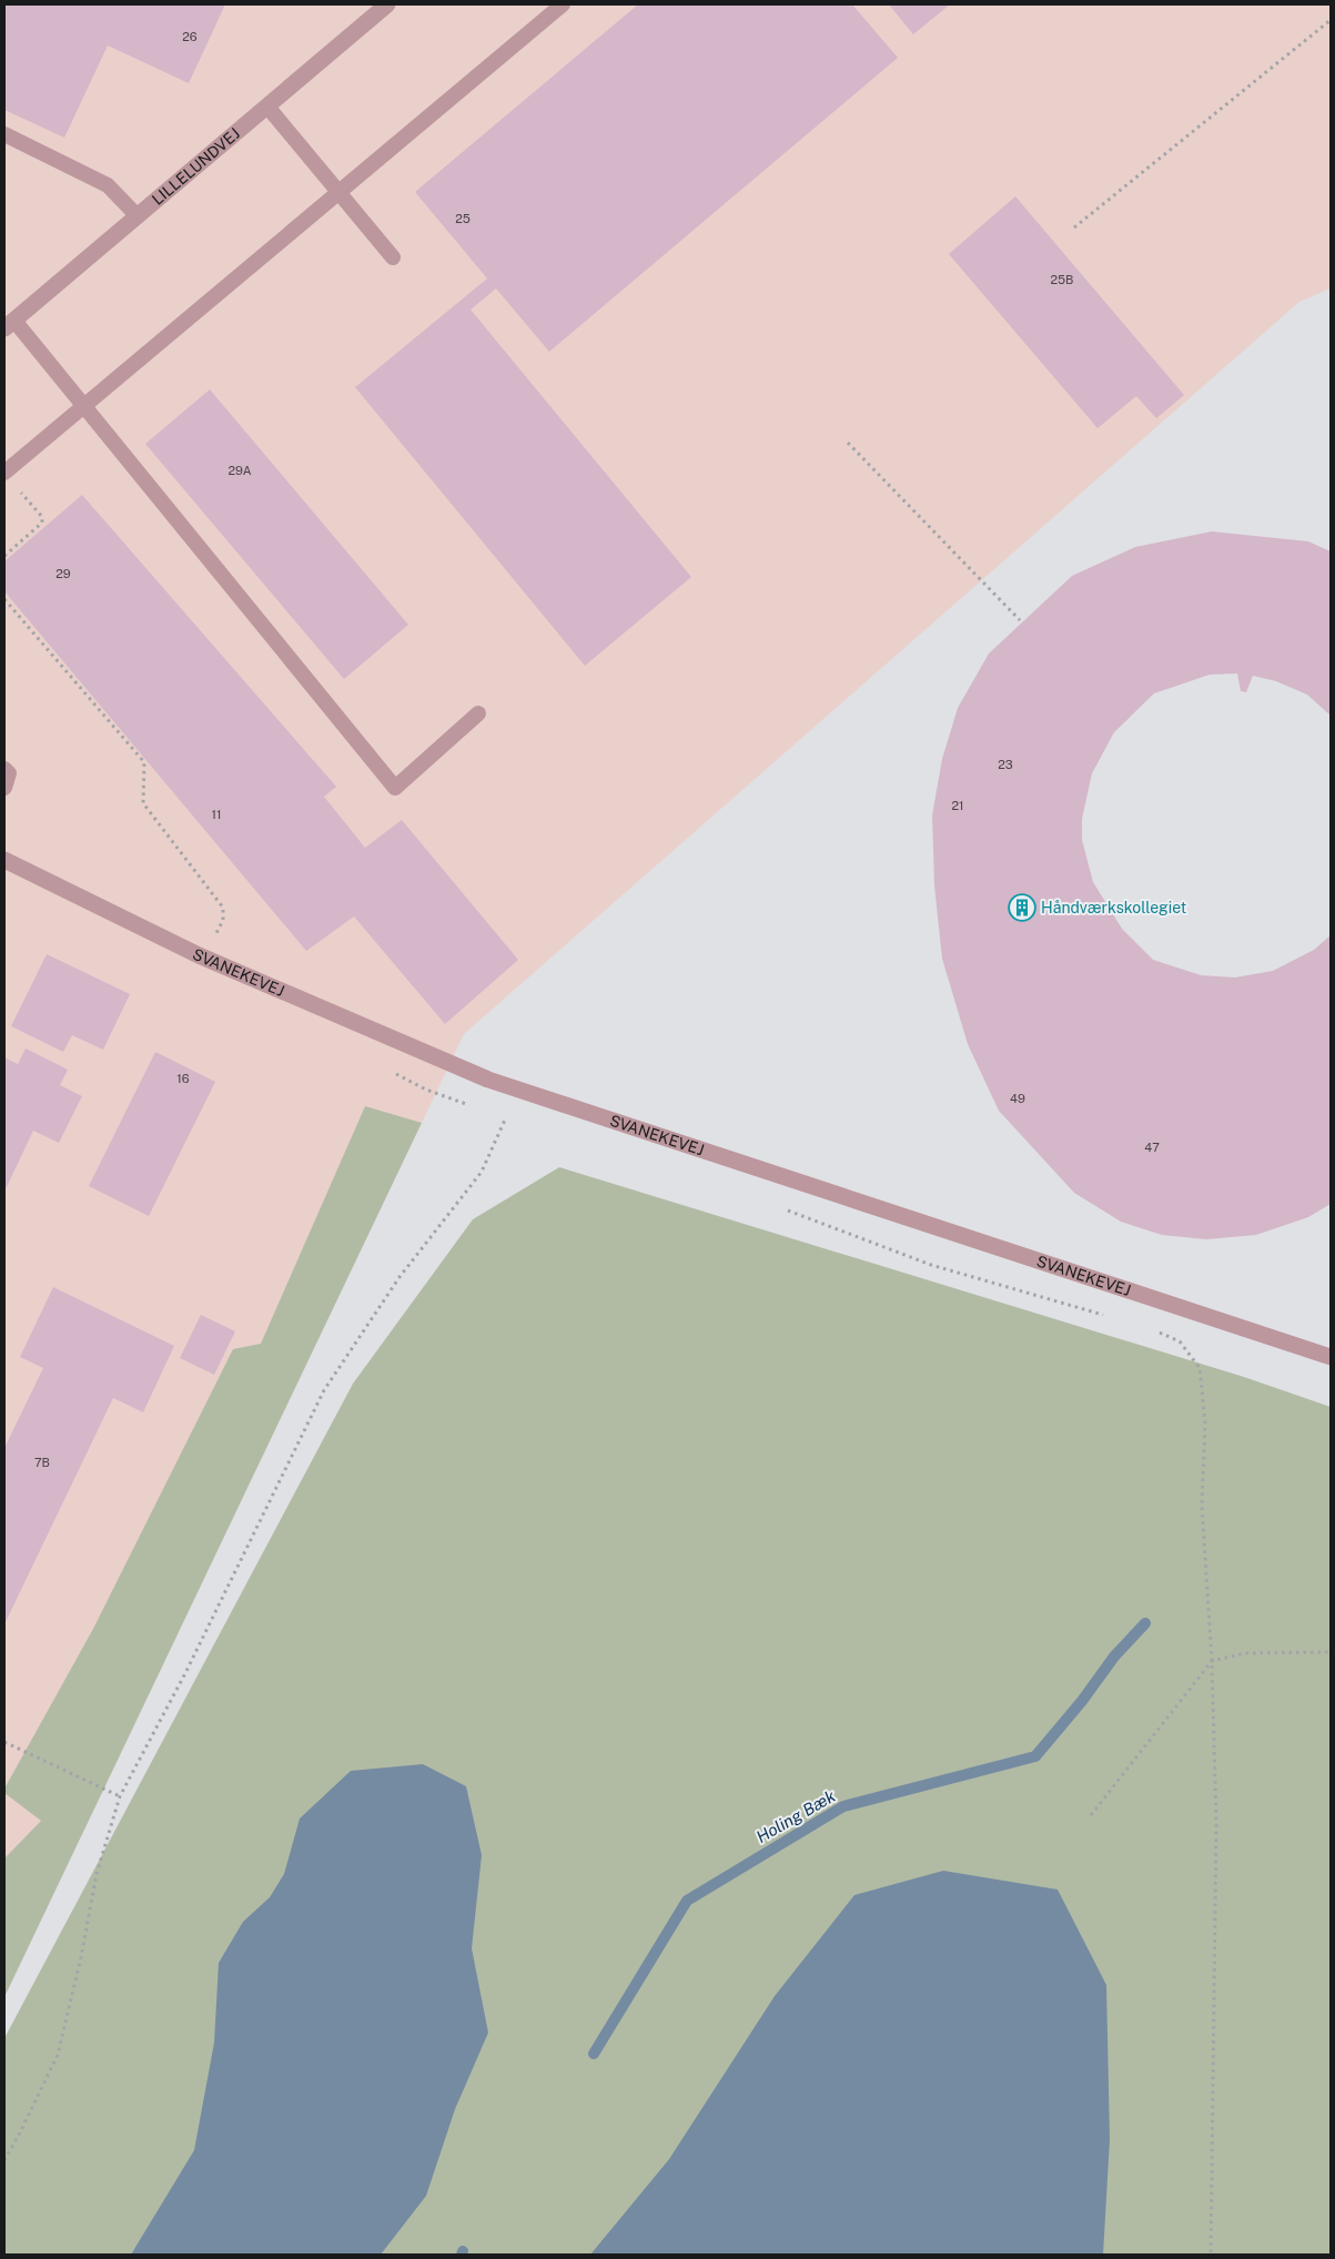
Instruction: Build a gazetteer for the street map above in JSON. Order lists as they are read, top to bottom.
{
  "streets": {
    "street": ["LILLELUNDVEJ", "SVANEKEVEJ"]
  },
  "water": ["Holing Bæk"],
  "places": {
    "building": ["Håndværkskollegiet"]
  },
  "house_numbers": [
    "26",
    "25",
    "25B",
    "29A",
    "29",
    "23",
    "21",
    "11",
    "16",
    "49",
    "47",
    "7B"
  ]
}
